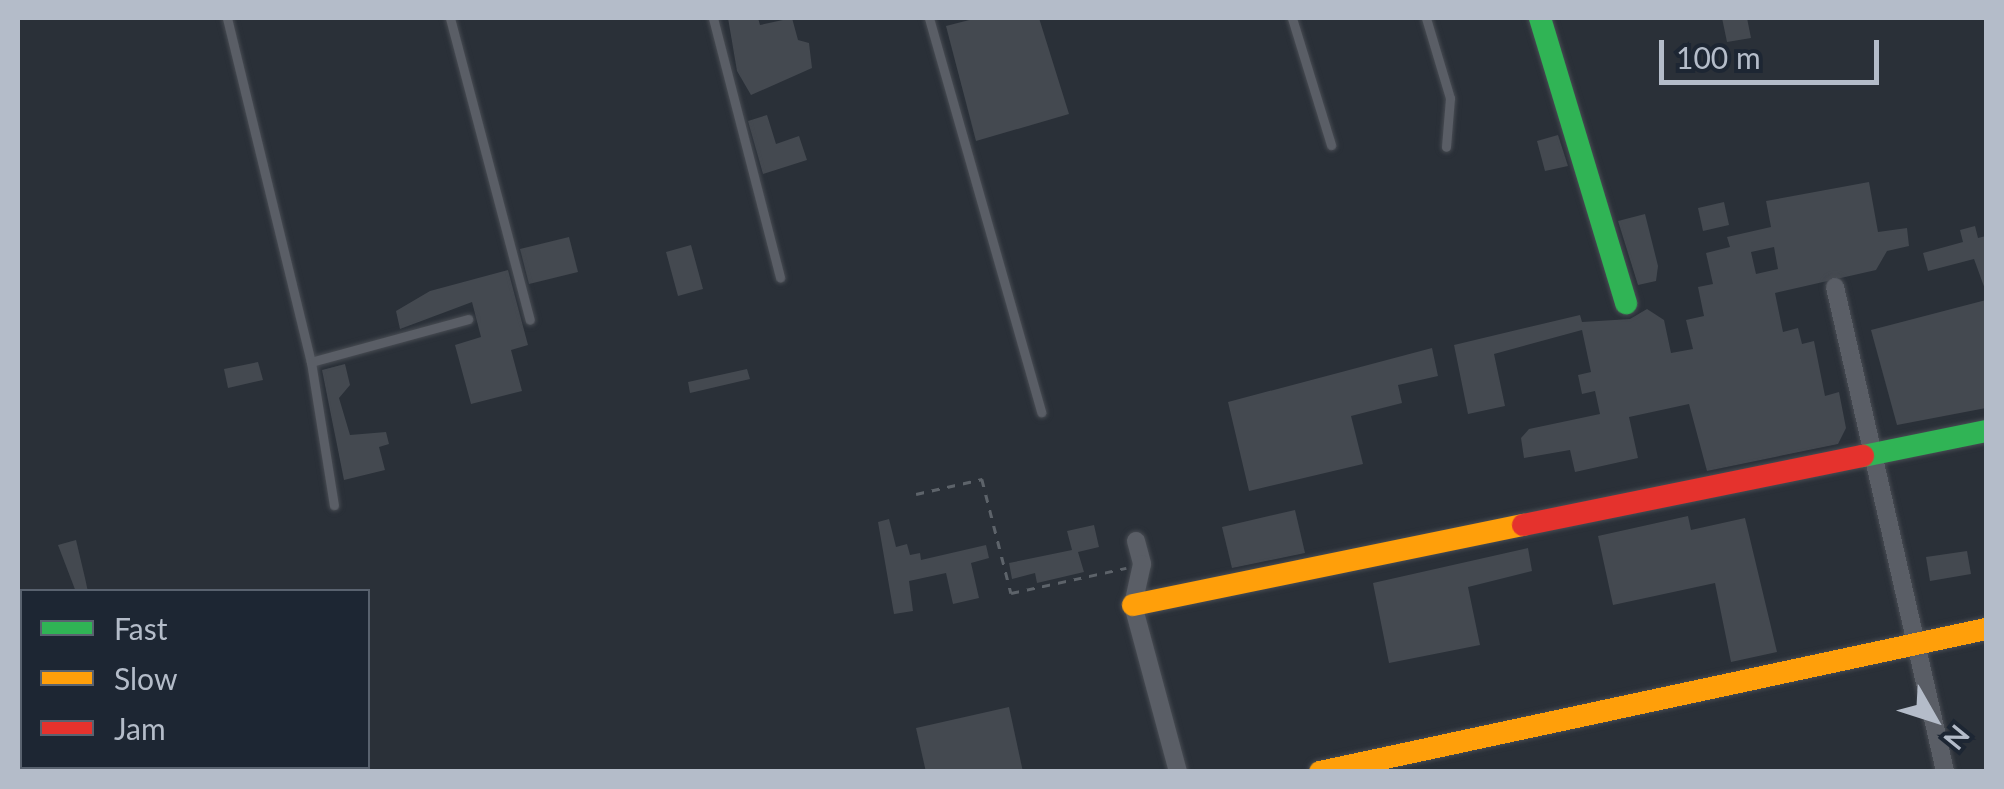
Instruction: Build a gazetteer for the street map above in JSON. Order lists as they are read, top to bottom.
{
  "legend": ["Fast", "Slow", "Jam"],
  "scale_bar": "100 m",
  "north": "bottom right"
}
